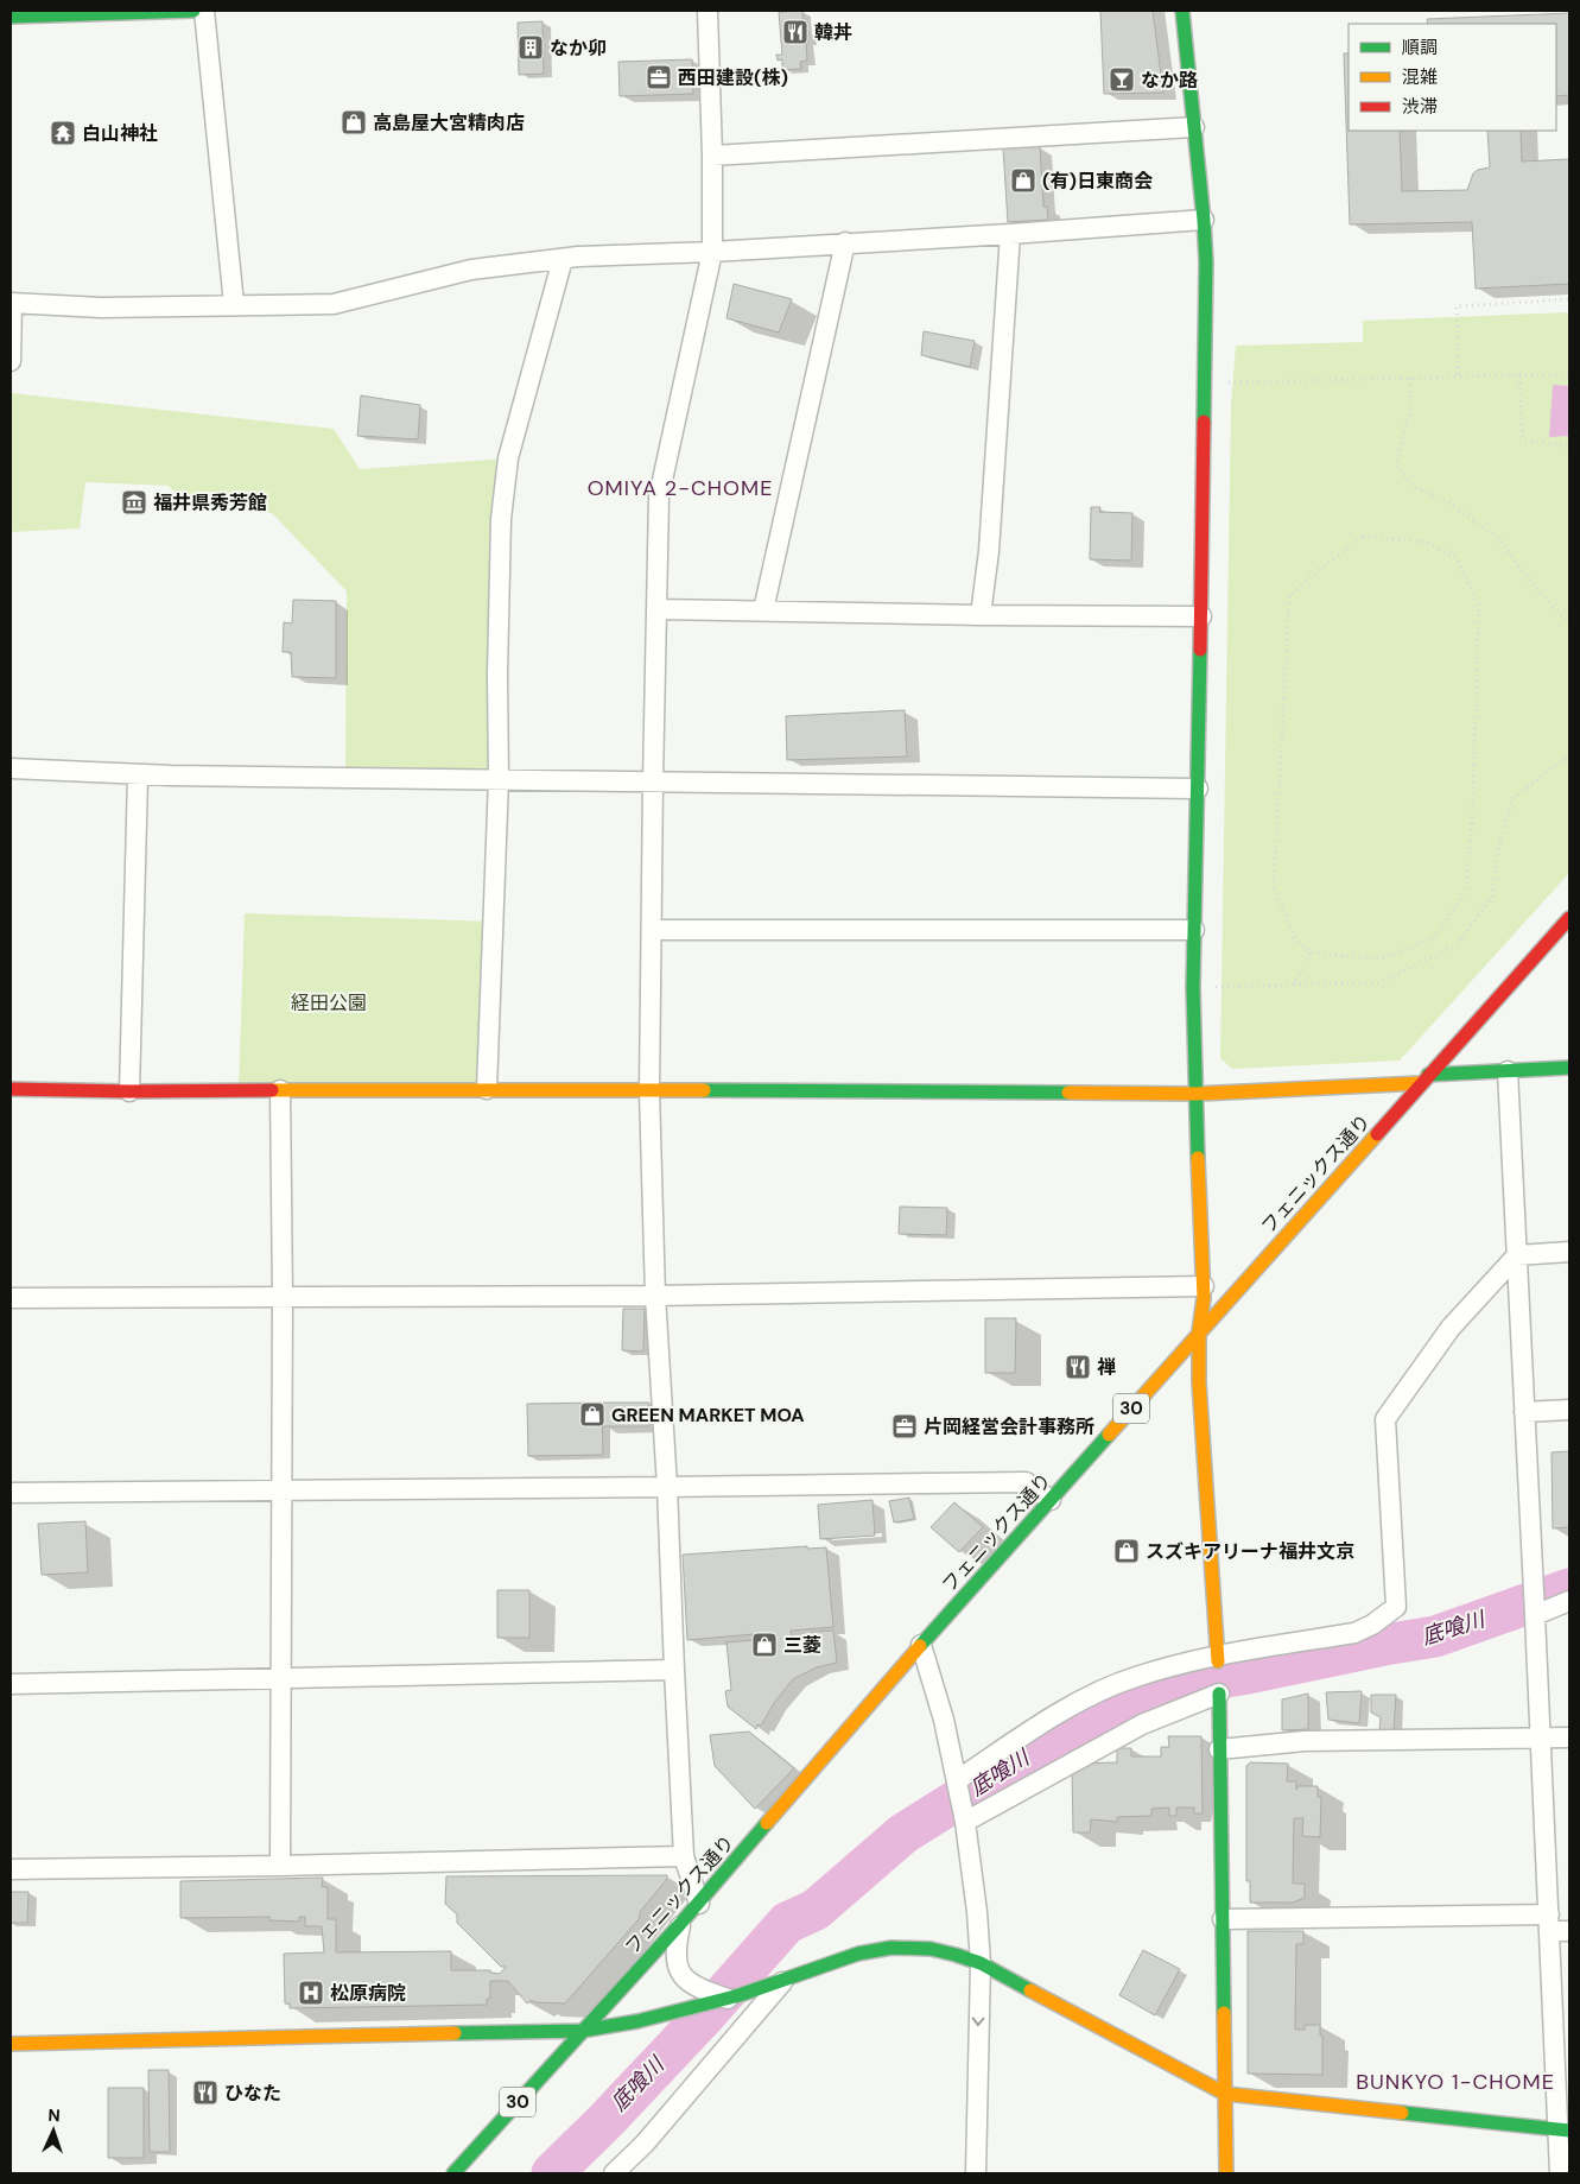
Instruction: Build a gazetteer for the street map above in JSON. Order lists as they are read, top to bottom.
{
  "streets": {
    "main road": ["フェニックス通り", "30"]
  },
  "districts": ["OMIYA 2-CHOME", "BUNKYO 1-CHOME"],
  "water": ["底喰川"],
  "parks": ["経田公園"],
  "places": {
    "restaurant": ["韓丼", "禅", "ひなた"],
    "building": ["なか卯"],
    "office": ["西田建設(株)", "片岡経営会計事務所"],
    "bar": ["なか路"],
    "shop": [
      "高島屋大宮精肉店",
      "(有)日東商会",
      "GREEN MARKET MOA",
      "スズキアリーナ福井文京",
      "三菱"
    ],
    "temple": ["白山神社"],
    "museum": ["福井県秀芳館"],
    "hospital": ["松原病院"]
  },
  "legend": ["順調", "混雑", "渋滞"],
  "north": "top"
}
